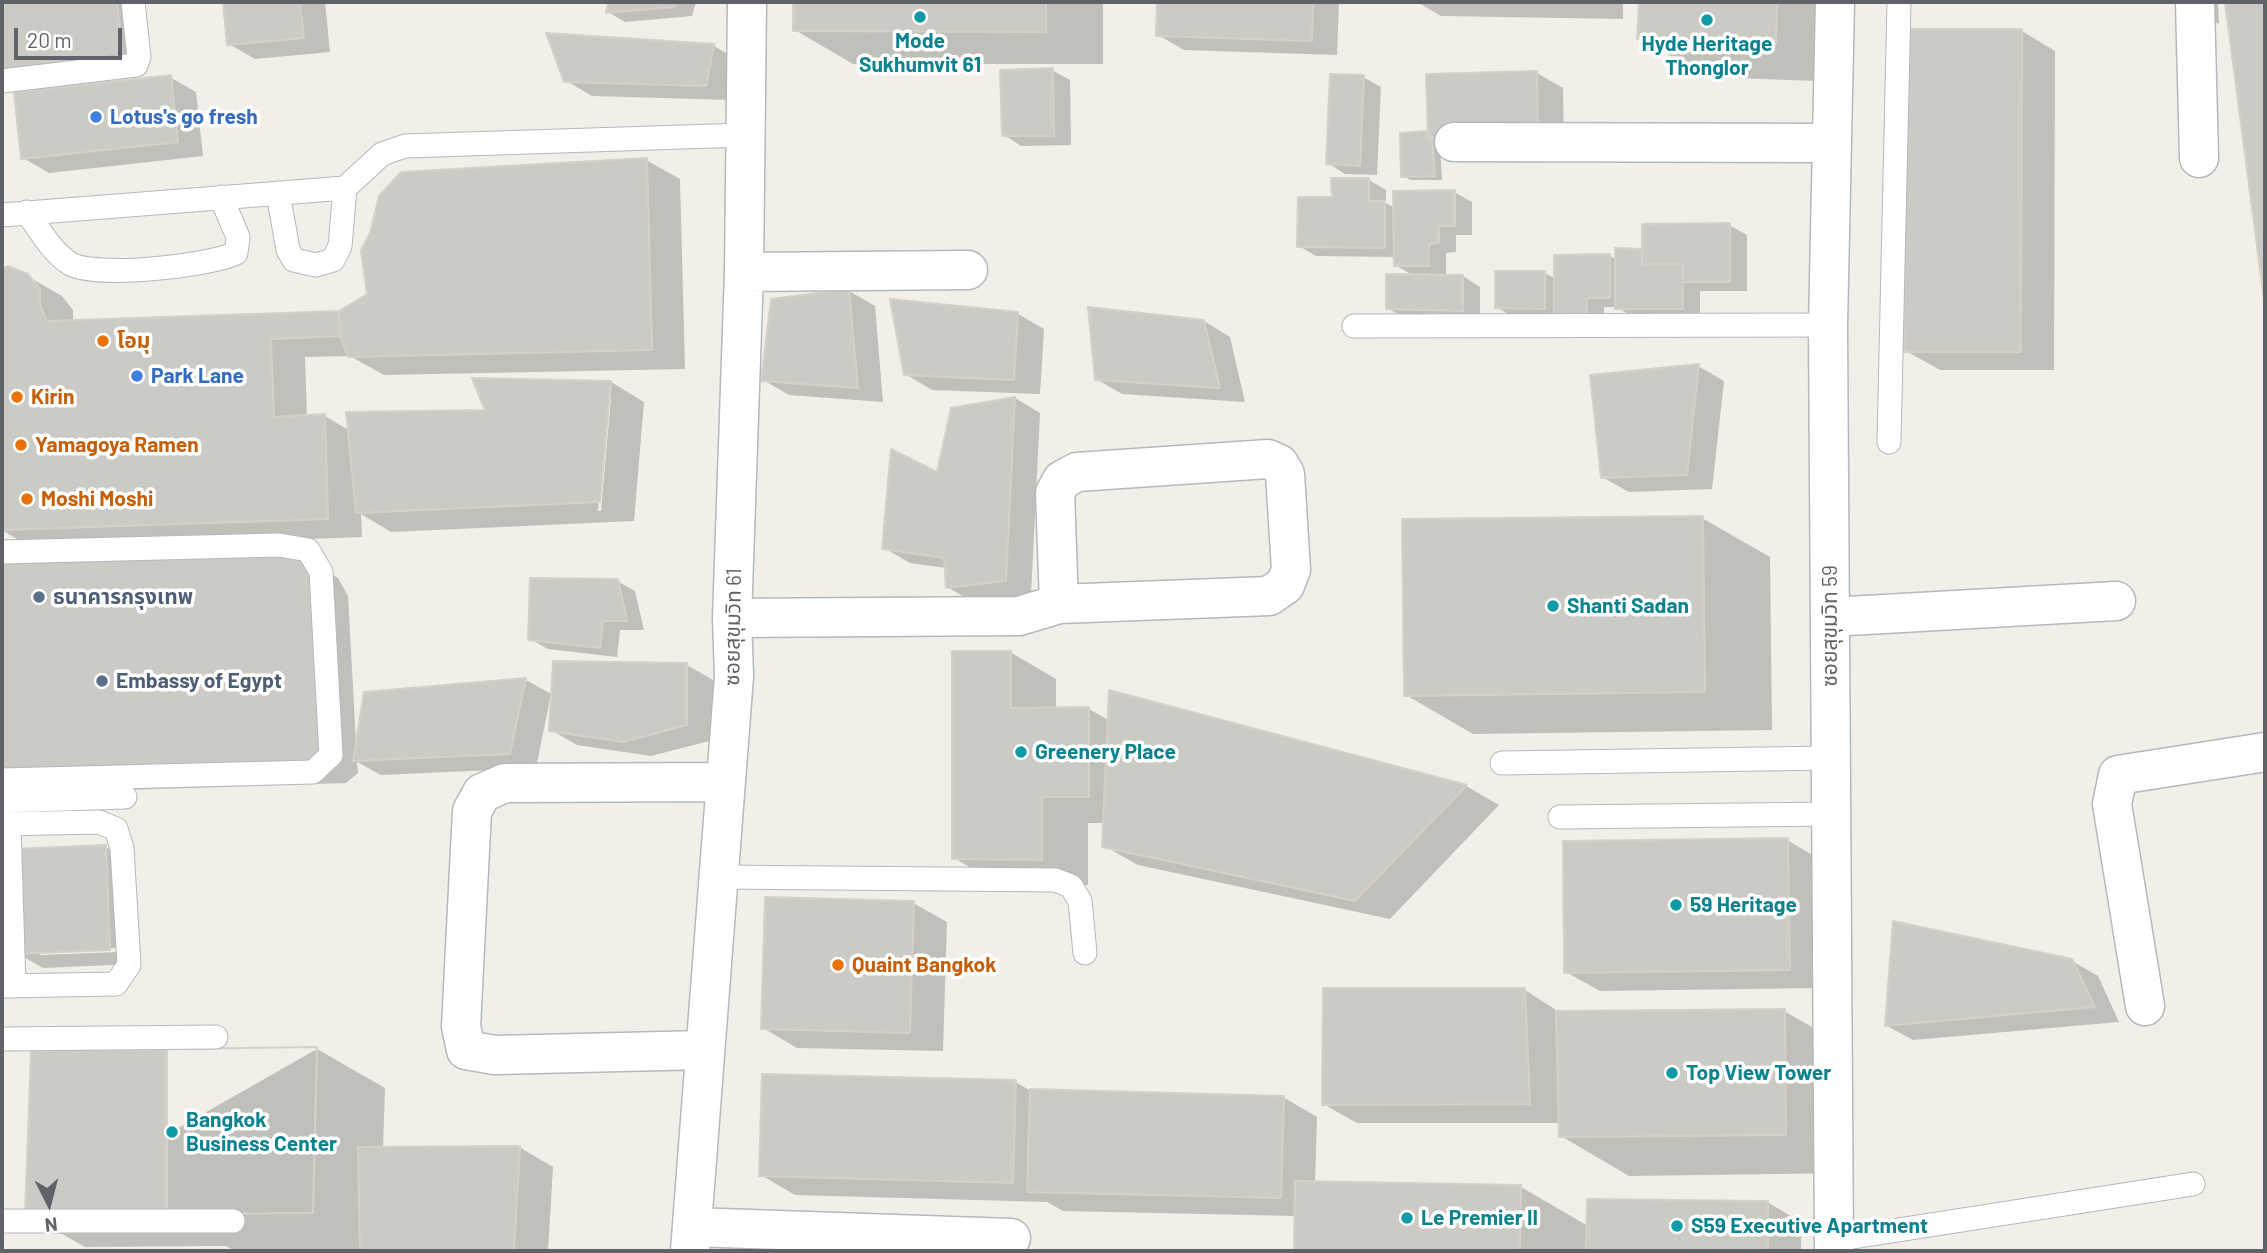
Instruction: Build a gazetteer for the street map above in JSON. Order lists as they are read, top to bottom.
{
  "streets": {
    "street": ["ซอยสุขุมวิท 59", "ซอยสุขุมวิท 61"]
  },
  "places": [
    "Mode Sukhumvit 61",
    "Hyde Heritage Thonglor",
    "Lotus's go fresh",
    "โอมุ",
    "Park Lane",
    "Kirin",
    "Yamagoya Ramen",
    "Moshi Moshi",
    "ธนาคารกรุงเทพ",
    "Shanti Sadan",
    "Embassy of Egypt",
    "Greenery Place",
    "59 Heritage",
    "Quaint Bangkok",
    "Top View Tower",
    "Bangkok Business Center",
    "Le Premier II",
    "S59 Executive Apartment"
  ],
  "scale_bar": "20 m",
  "north": "bottom"
}
